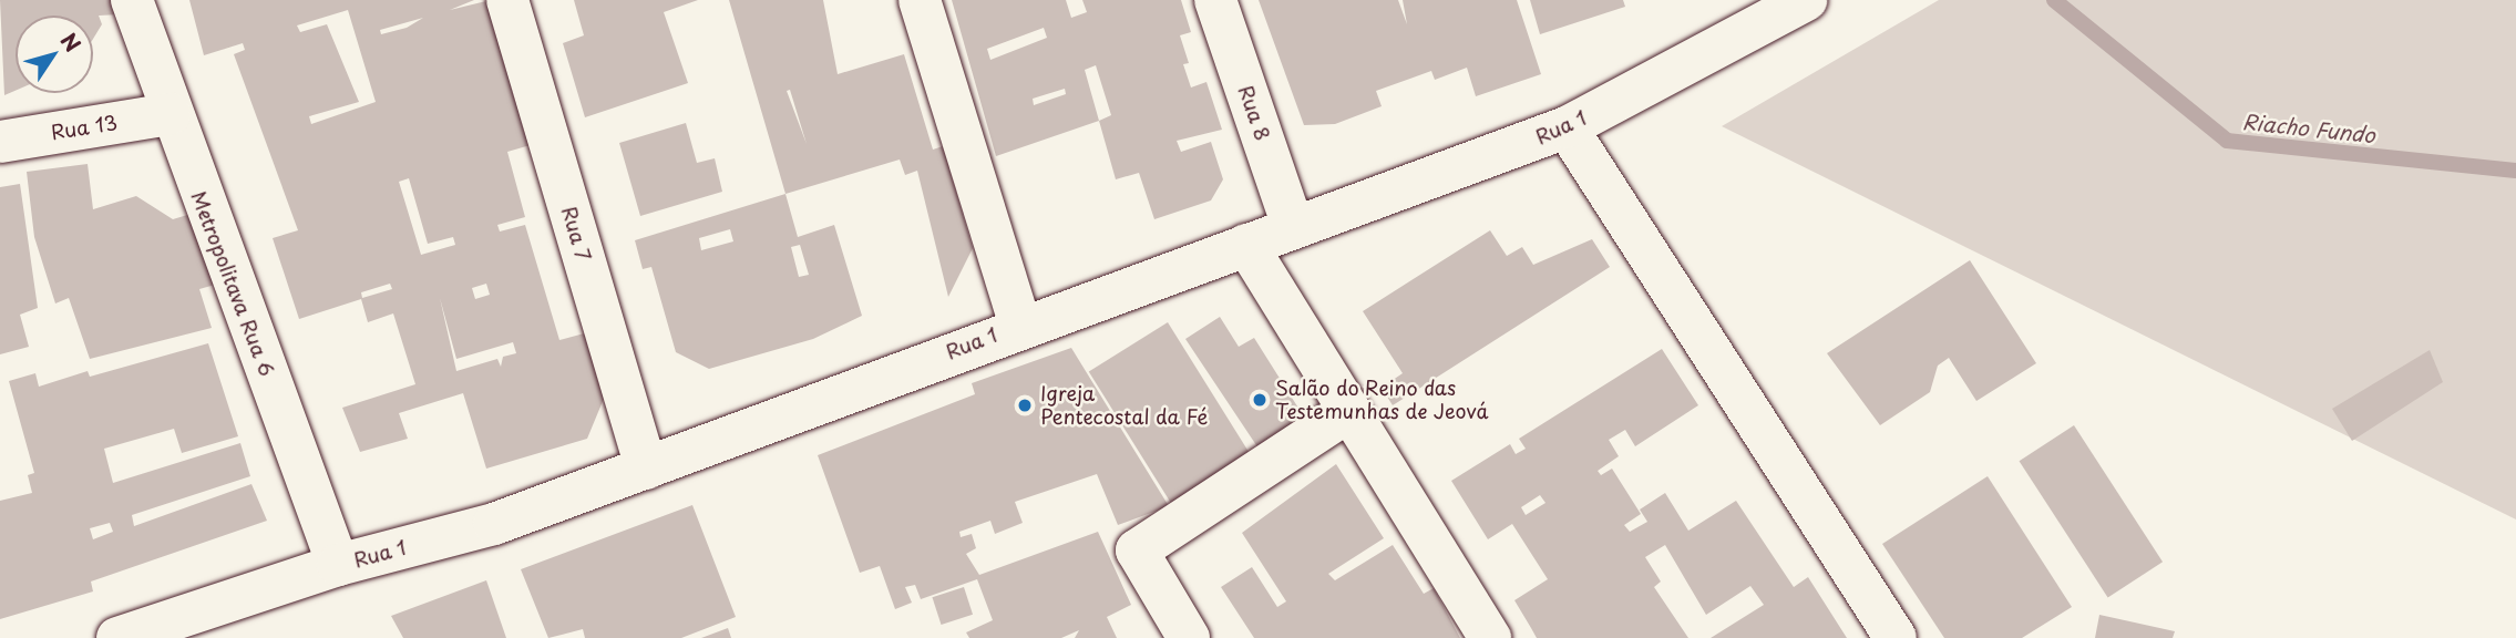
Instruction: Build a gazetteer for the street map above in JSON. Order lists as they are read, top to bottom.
{
  "streets": {
    "street": [
      "Rua 8",
      "Rua 13",
      "Rua 1",
      "Rua 7",
      "Metropolitava Rua 6"
    ]
  },
  "crossings": [
    ["Rua 8", "Rua 1"],
    ["Rua 13", "Metropolitava Rua 6"],
    ["Rua 1", "Rua 7"],
    ["Rua 1", "Metropolitava Rua 6"]
  ],
  "water": ["Riacho Fundo"],
  "places": ["Salão do Reino das Testemunhas de Jeová", "Igreja Pentecostal da Fé"],
  "north": "top right"
}
